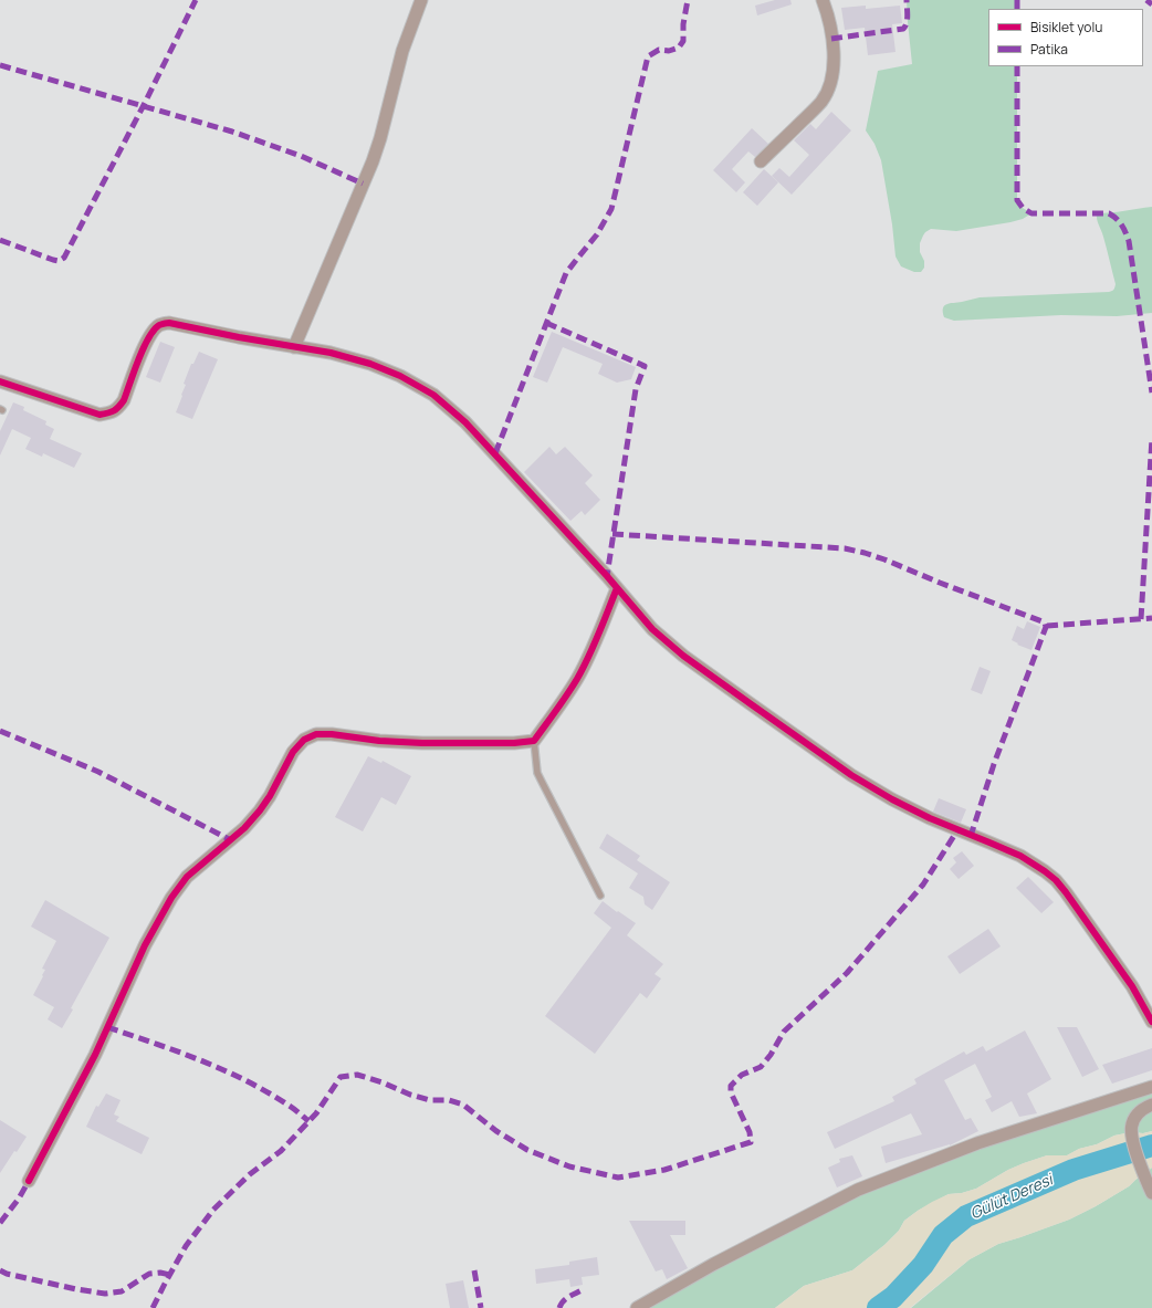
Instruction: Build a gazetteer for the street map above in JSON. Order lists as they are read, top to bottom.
{
  "water": ["Gülüt Deresi"],
  "legend": ["Bisiklet yolu", "Patika"]
}
